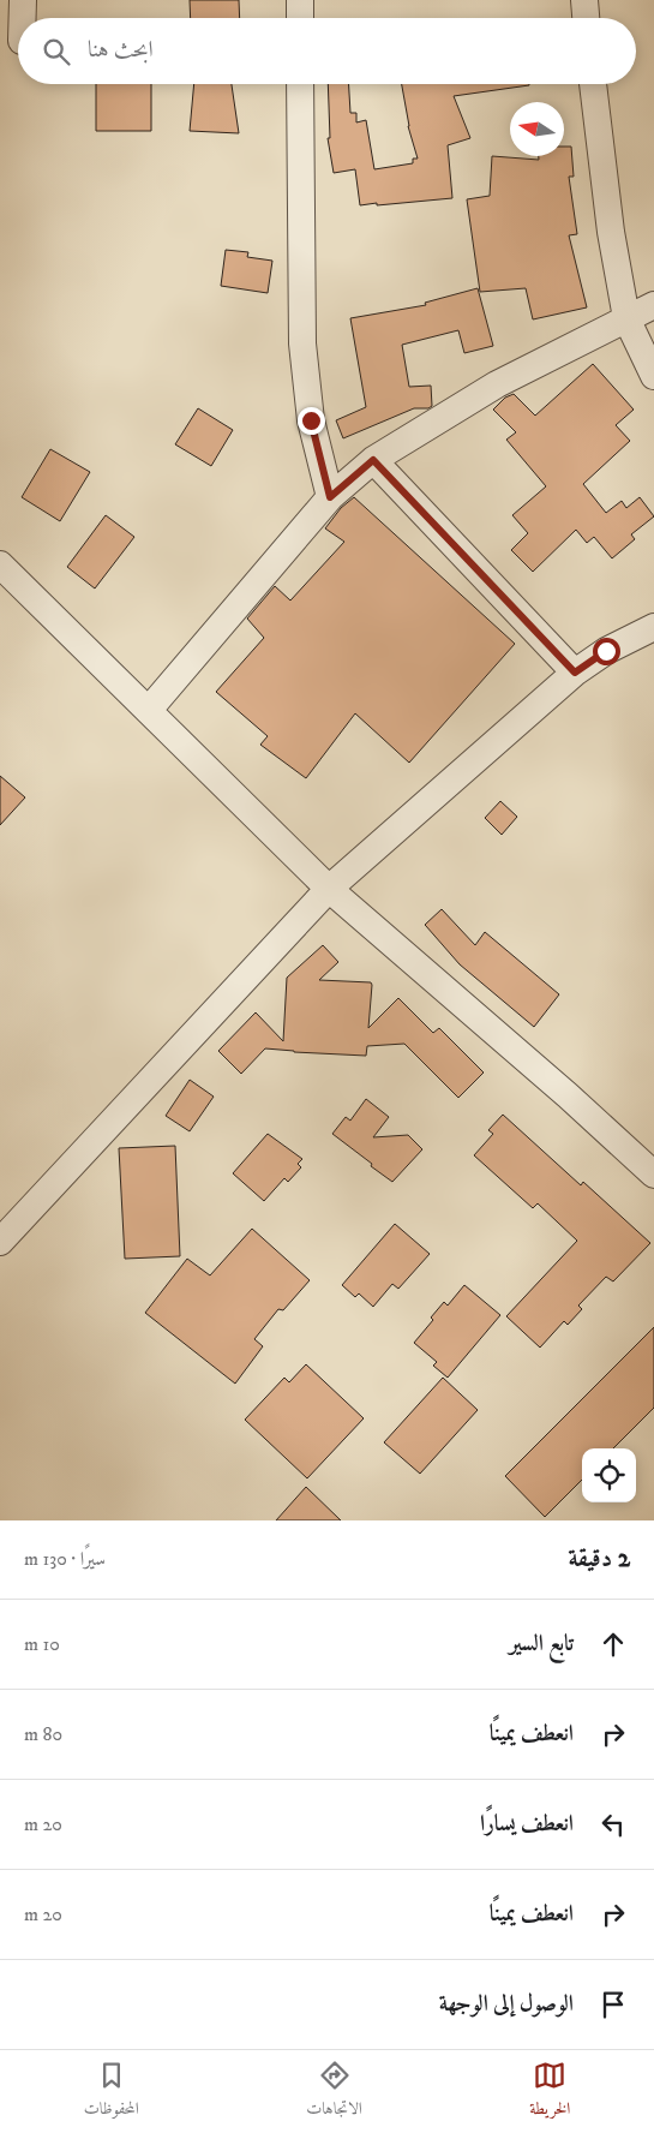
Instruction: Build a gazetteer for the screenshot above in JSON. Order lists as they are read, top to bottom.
{
  "north": "left",
  "page": {
    "search": "ابحث هنا",
    "heading": ["2 دقيقة", "سيرًا · 130 m"],
    "list": [
      ["تابع السير", "10 m"],
      ["انعطف يمينًا", "80 m"],
      ["انعطف يسارًا", "20 m"],
      ["انعطف يمينًا", "20 m"],
      "الوصول إلى الوجهة"
    ],
    "nav": ["الخريطة", "الاتجاهات", "المحفوظات"]
  }
}
